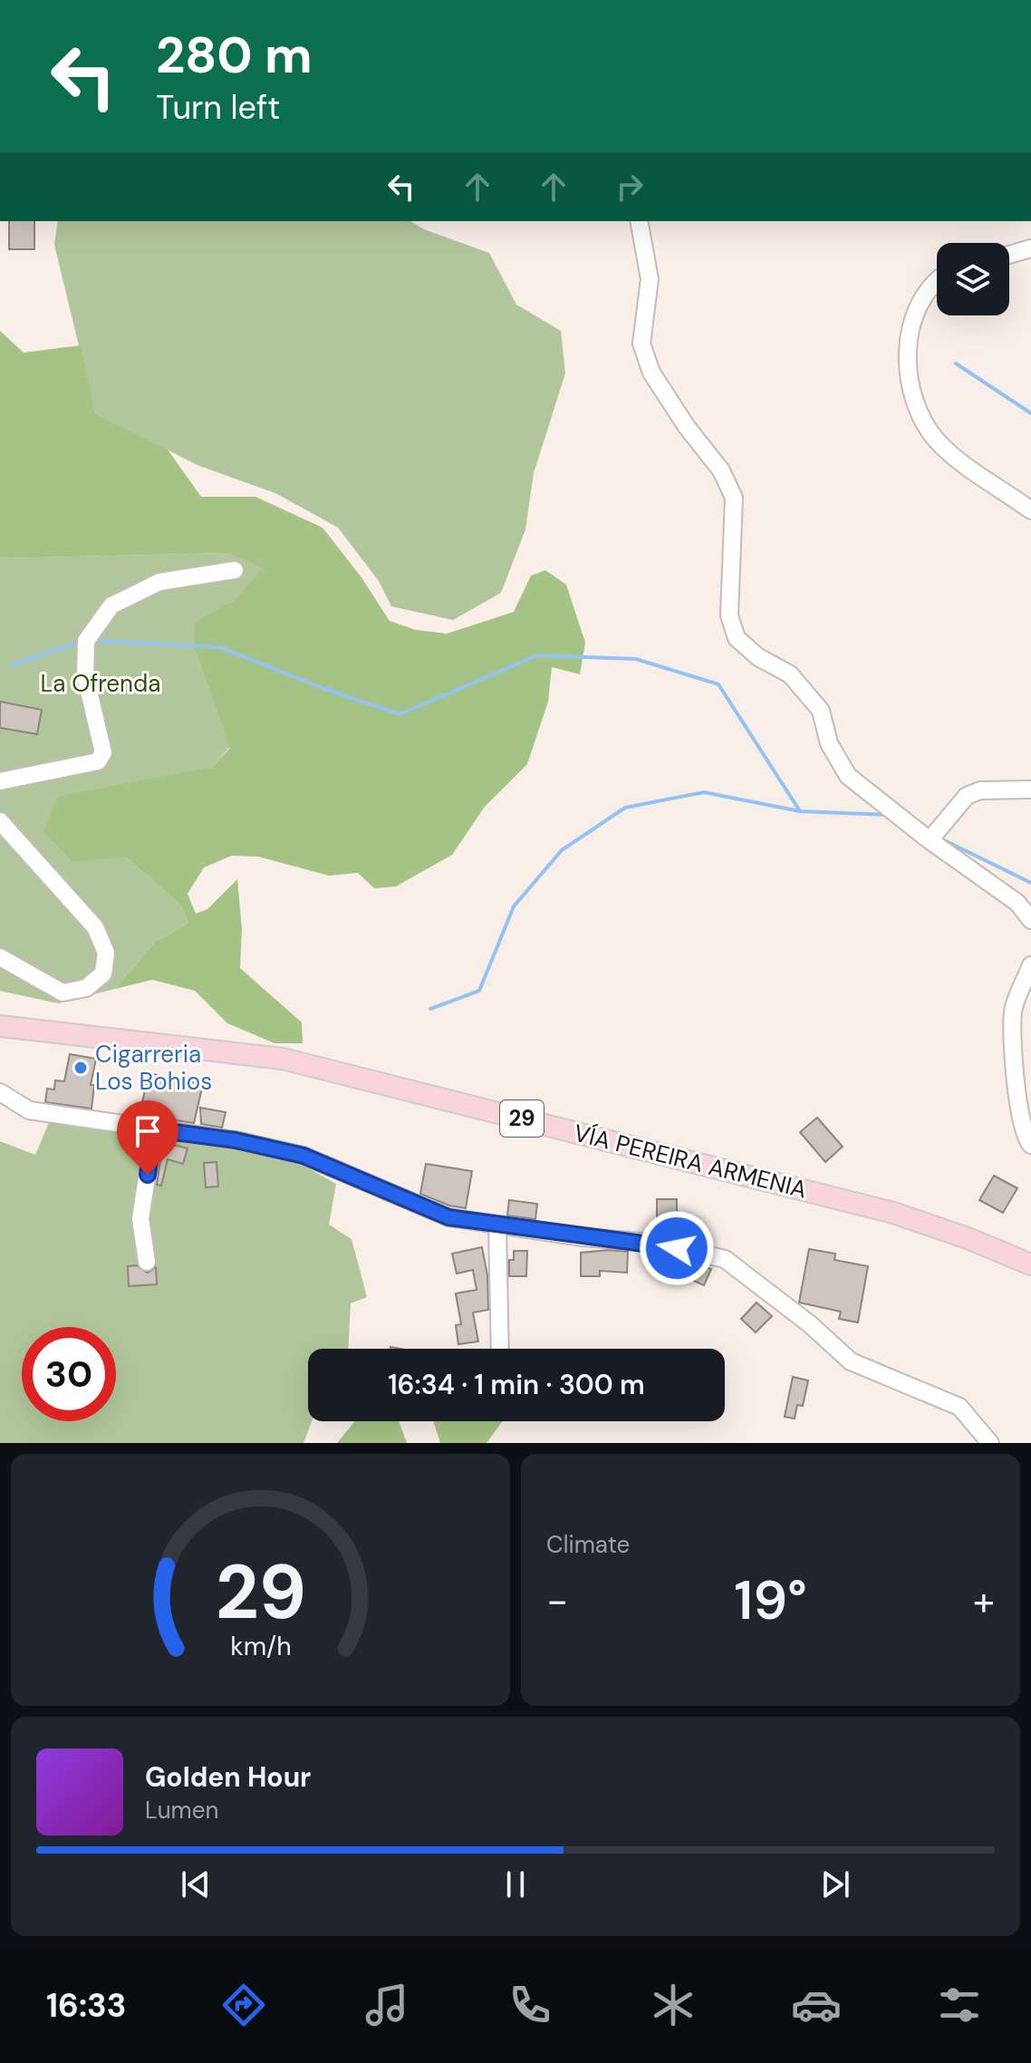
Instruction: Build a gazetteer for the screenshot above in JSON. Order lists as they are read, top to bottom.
{
  "streets": {
    "main road": ["29", "VÍA PEREIRA ARMENIA"]
  },
  "parks": ["La Ofrenda"],
  "places": ["Cigarreria Los Bohios"],
  "page": {
    "turn": ["280 m", "Turn left"],
    "limit": "30",
    "trip": "16:34 · 1 min · 300 m",
    "tile": "Climate",
    "heat": ["−", "19°", "+"],
    "song": ["Golden Hour", "Lumen"],
    "tabs": "16:33",
    "gauge": ["29", "km/h"]
  }
}
